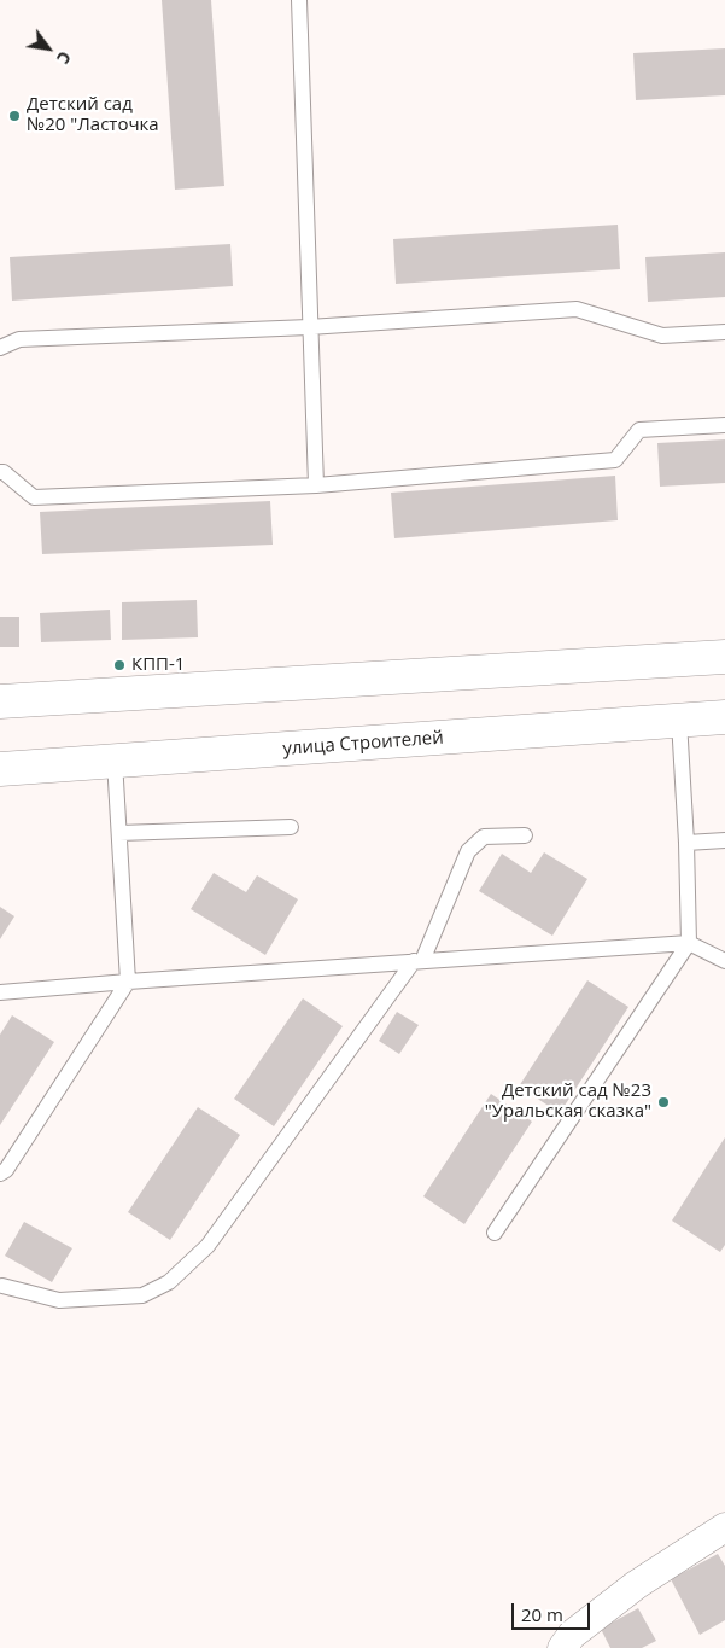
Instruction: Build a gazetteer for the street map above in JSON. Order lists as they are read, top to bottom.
{
  "streets": {
    "main road": ["улица Строителей"]
  },
  "places": ["Детский сад №20 \"Ласточка", "КПП-1", "Детский сад №23 \"Уральская сказка\""],
  "scale_bar": "20 m",
  "north": "bottom right"
}
